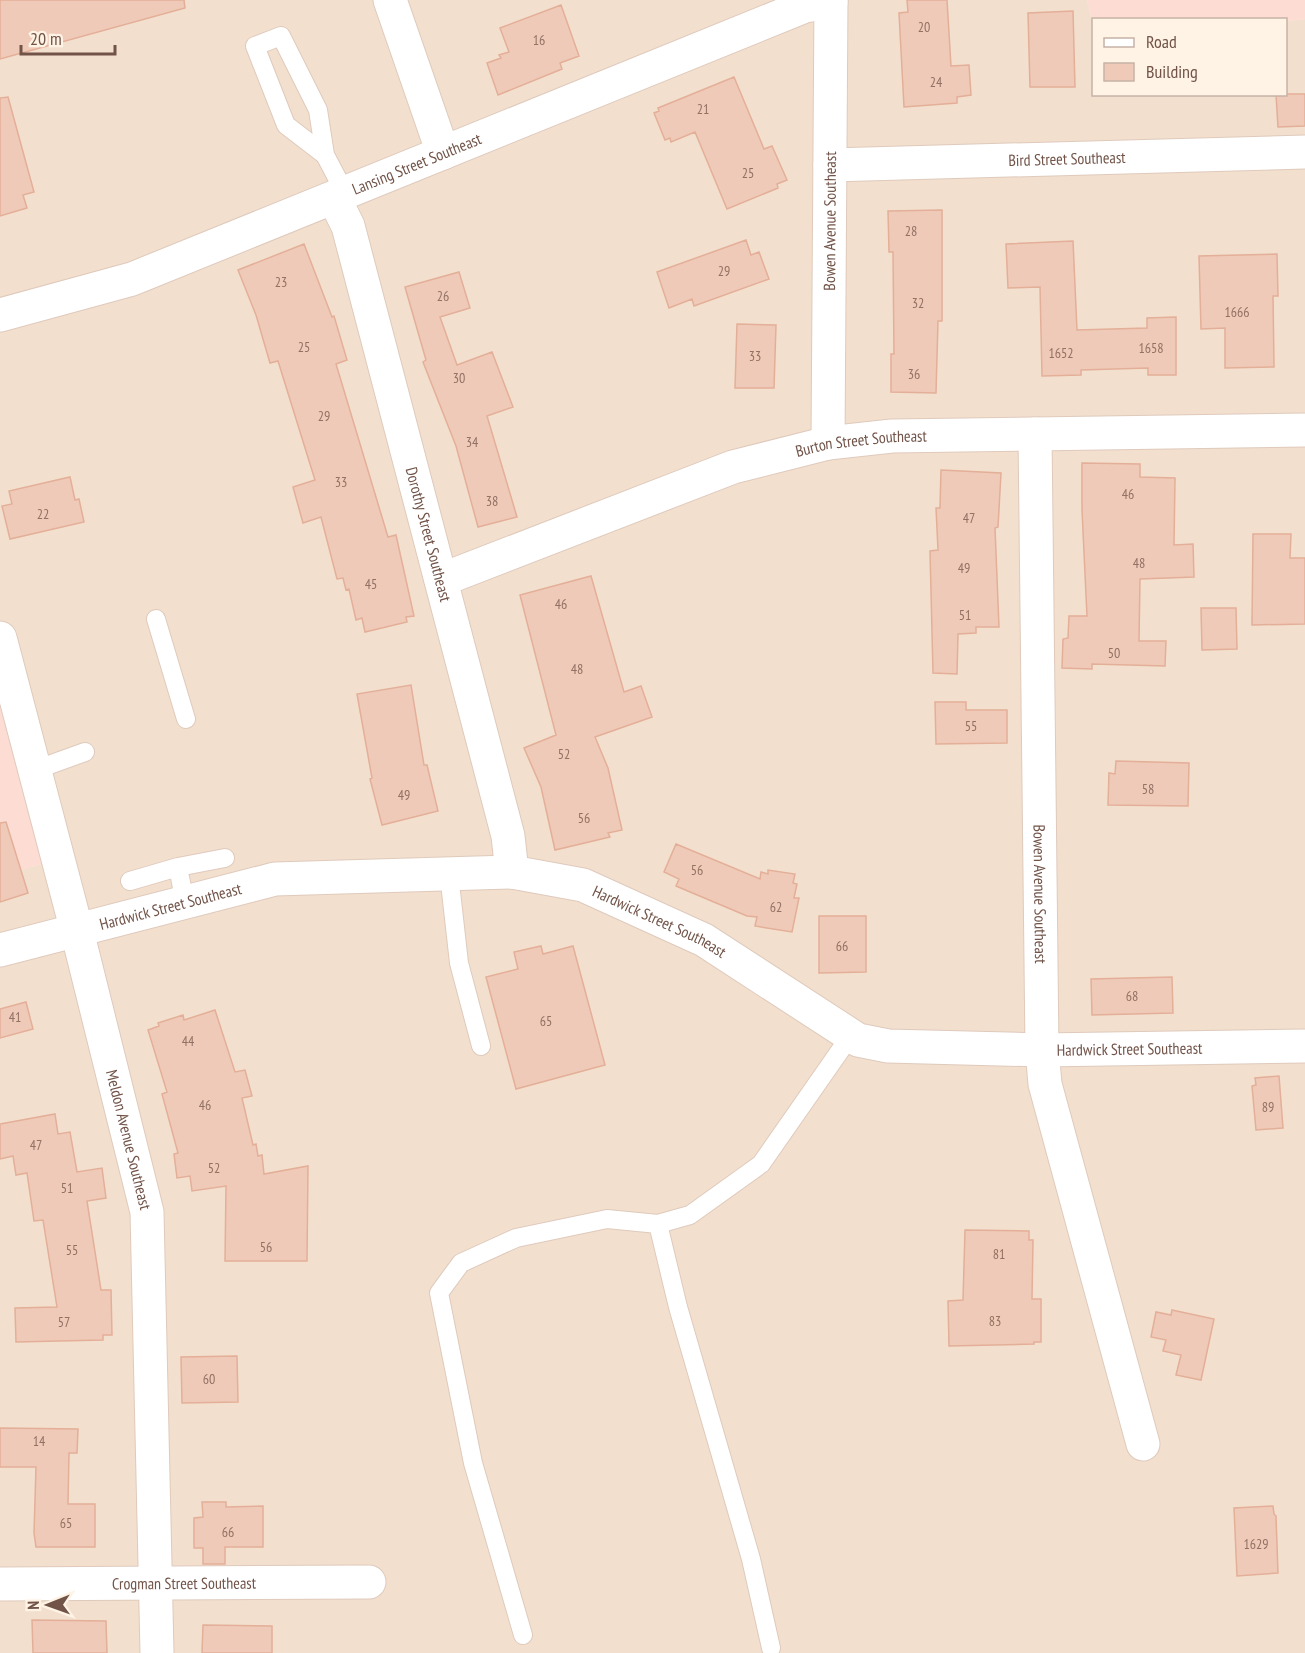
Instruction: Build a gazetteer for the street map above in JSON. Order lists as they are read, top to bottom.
{
  "streets": {
    "street": [
      "Bird Street Southeast",
      "Lansing Street Southeast",
      "Bowen Avenue Southeast",
      "Burton Street Southeast",
      "Dorothy Street Southeast",
      "Hardwick Street Southeast",
      "Meldon Avenue Southeast",
      "Crogman Street Southeast"
    ]
  },
  "crossings": [
    ["Bird Street Southeast", "Bowen Avenue Southeast"],
    ["Lansing Street Southeast", "Bowen Avenue Southeast"],
    ["Lansing Street Southeast", "Dorothy Street Southeast"],
    ["Bowen Avenue Southeast", "Burton Street Southeast"],
    ["Bowen Avenue Southeast", "Hardwick Street Southeast"],
    ["Burton Street Southeast", "Dorothy Street Southeast"],
    ["Dorothy Street Southeast", "Hardwick Street Southeast"],
    ["Hardwick Street Southeast", "Meldon Avenue Southeast"],
    ["Meldon Avenue Southeast", "Crogman Street Southeast"]
  ],
  "house_numbers": [
    "20",
    "16",
    "24",
    "21",
    "25",
    "28",
    "29",
    "23",
    "26",
    "32",
    "1666",
    "25",
    "1658",
    "1652",
    "33",
    "36",
    "30",
    "29",
    "34",
    "33",
    "46",
    "38",
    "22",
    "47",
    "48",
    "49",
    "45",
    "46",
    "51",
    "50",
    "48",
    "55",
    "52",
    "58",
    "49",
    "56",
    "56",
    "62",
    "66",
    "68",
    "41",
    "65",
    "44",
    "46",
    "89",
    "47",
    "52",
    "51",
    "56",
    "55",
    "81",
    "83",
    "57",
    "60",
    "14",
    "65",
    "66",
    "1629"
  ],
  "legend": ["Road", "Building"],
  "scale_bar": "20 m",
  "north": "left"
}
